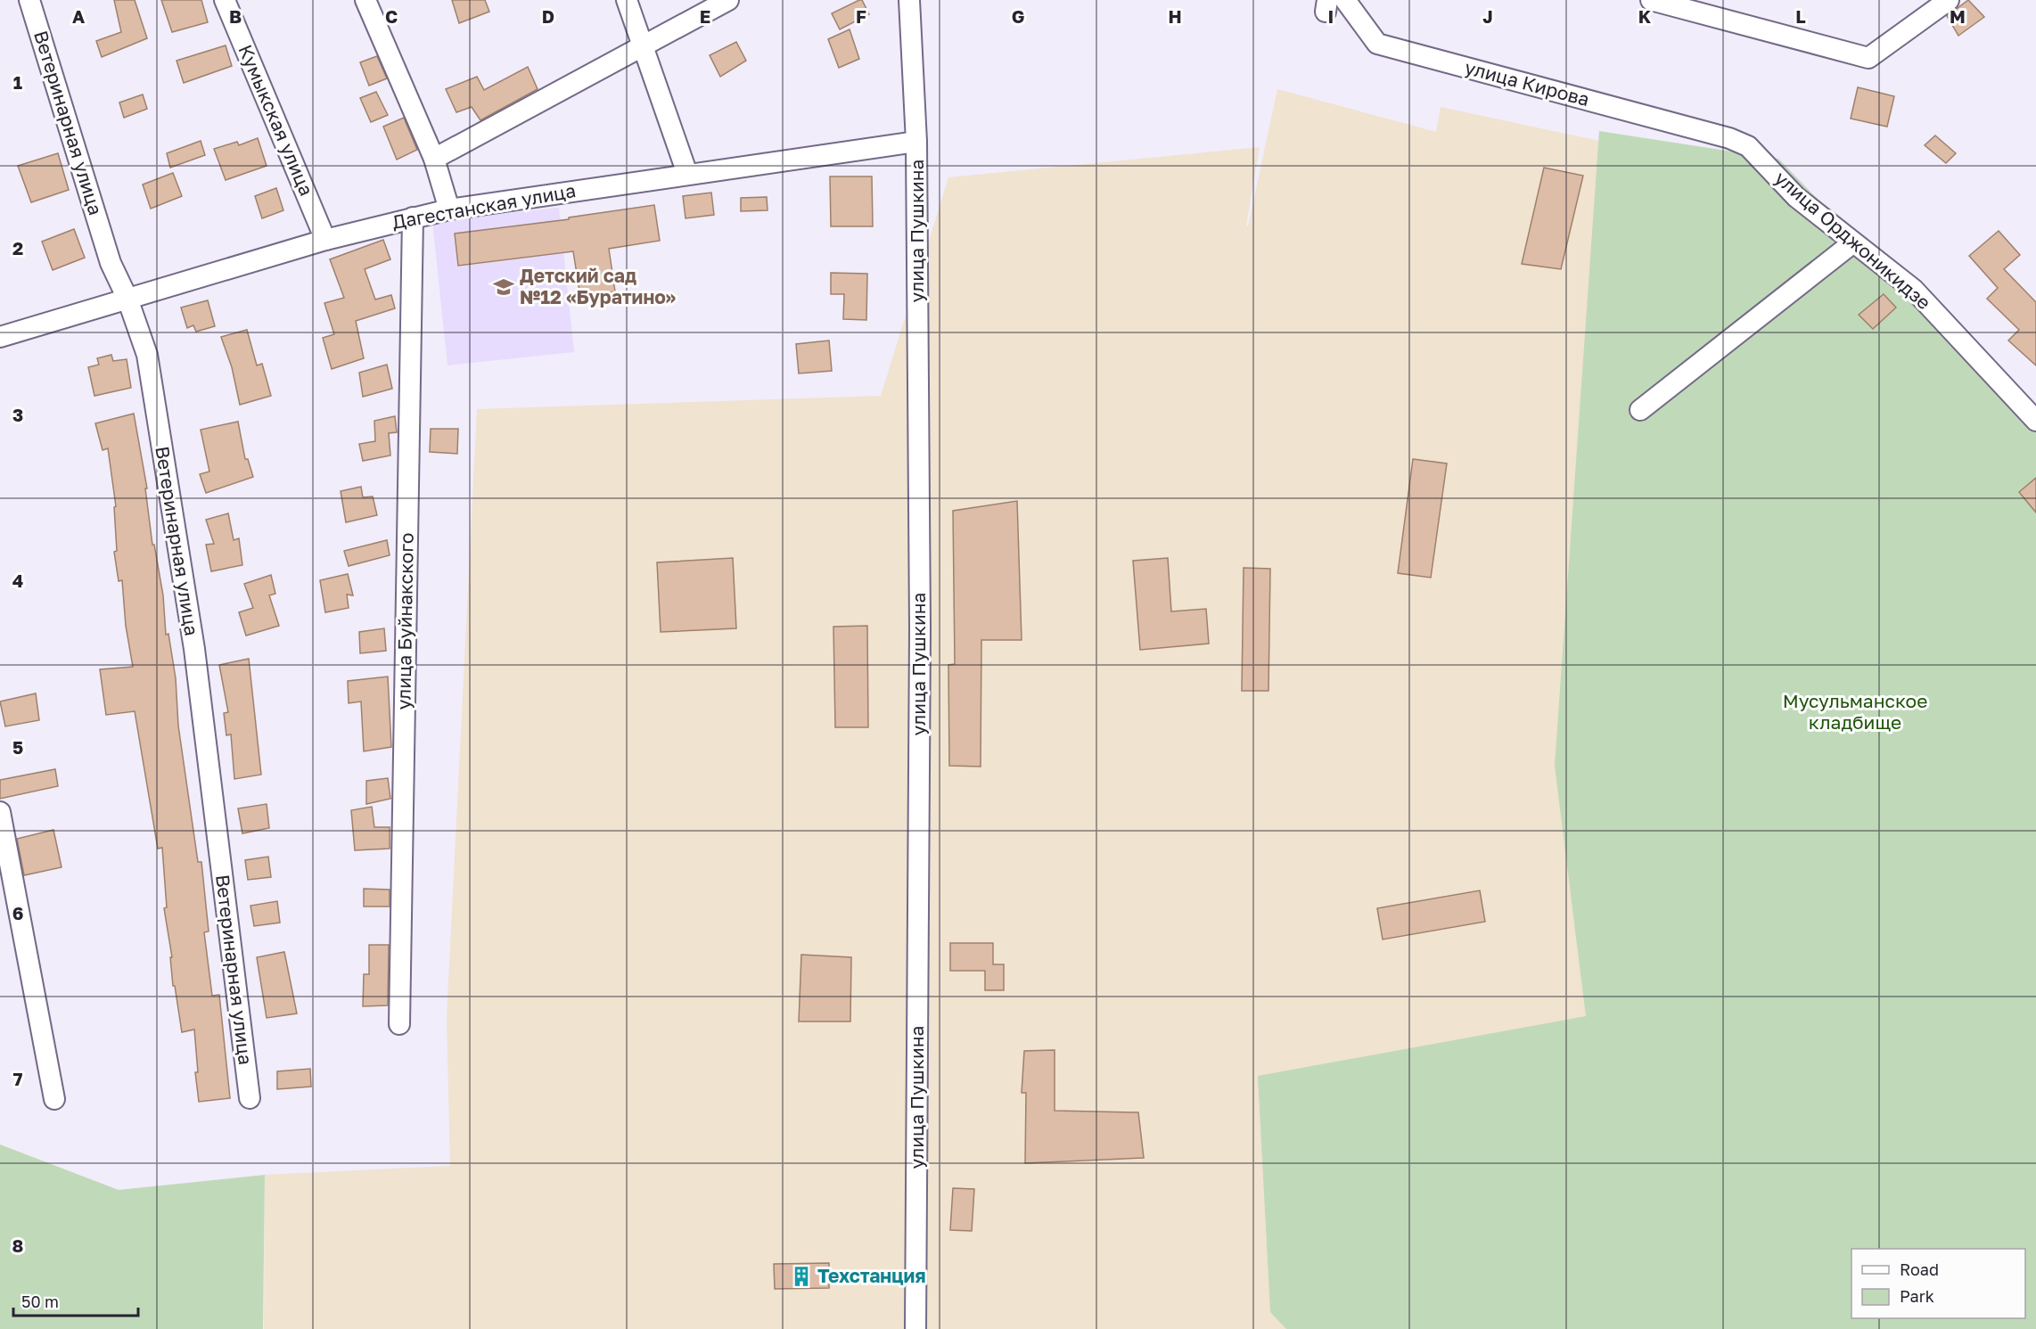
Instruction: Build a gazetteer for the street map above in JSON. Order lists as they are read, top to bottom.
{
  "streets": {
    "street": [
      "улица Кирова",
      "Кумыкская улица",
      "Ветеринарная улица",
      "Дагестанская улица",
      "улица Пушкина",
      "улица Орджоникидзе",
      "улица Буйнакского"
    ]
  },
  "crossings": [
    ["улица Кирова", "улица Орджоникидзе"],
    ["Кумыкская улица", "Дагестанская улица"],
    ["Ветеринарная улица", "Дагестанская улица"],
    ["Дагестанская улица", "улица Пушкина"],
    ["Дагестанская улица", "улица Буйнакского"]
  ],
  "parks": ["Мусульманское кладбище"],
  "places": {
    "school or university": ["Детский сад №12 «Буратино»"],
    "building": ["Техстанция"]
  },
  "legend": ["Road", "Park"],
  "scale_bar": "50 m",
  "grid": {
    "columns": [
      "A",
      "B",
      "C",
      "D",
      "E",
      "F",
      "G",
      "H",
      "I",
      "J",
      "K",
      "L",
      "M"
    ],
    "rows": [
      "1",
      "2",
      "3",
      "4",
      "5",
      "6",
      "7",
      "8"
    ]
  }
}
